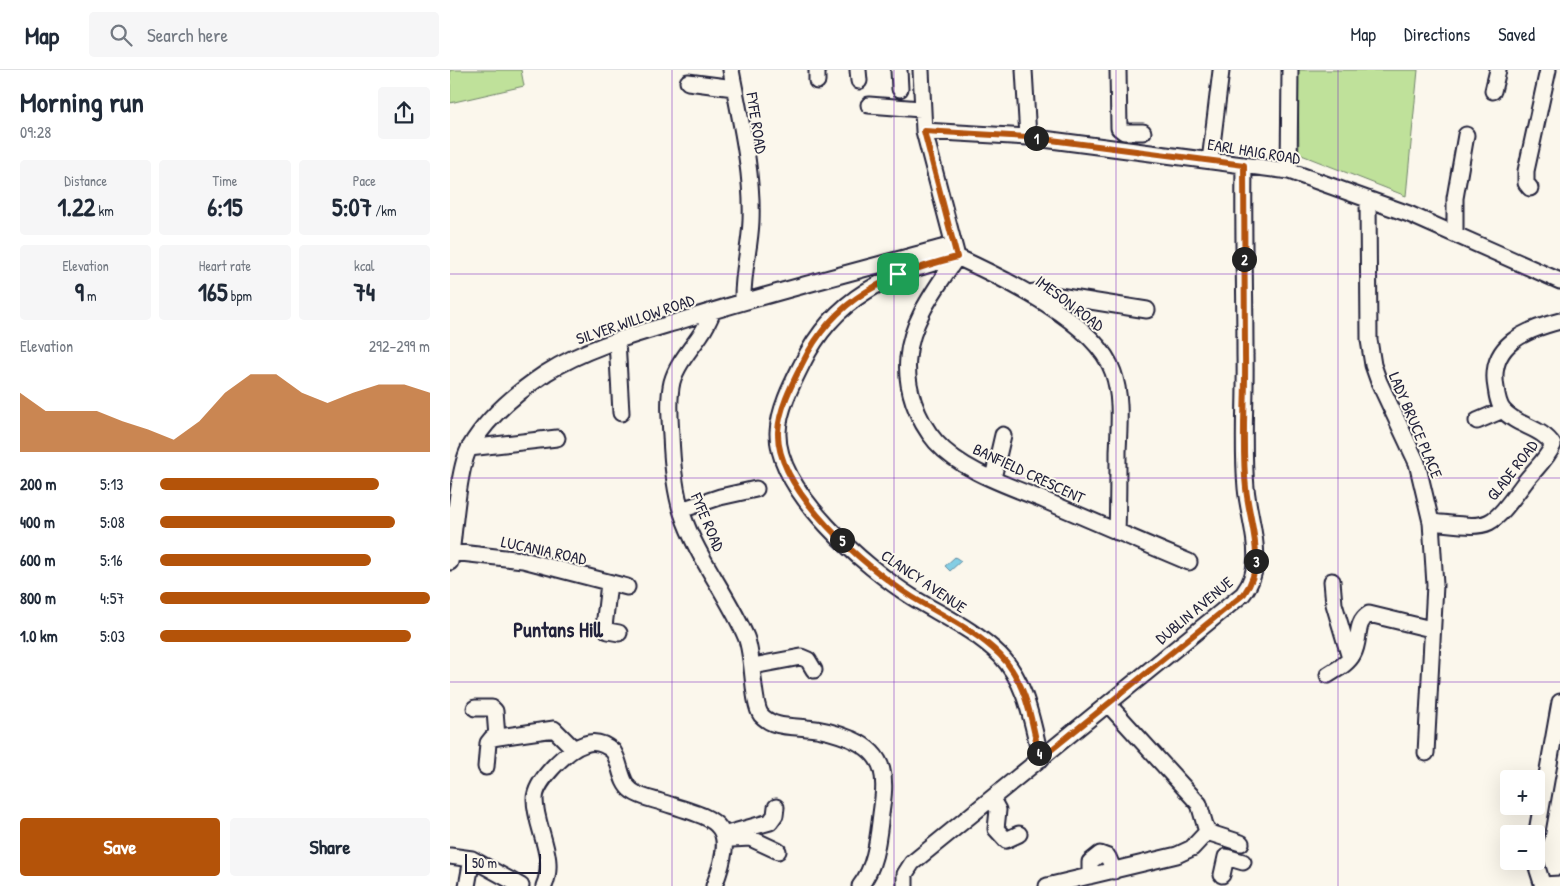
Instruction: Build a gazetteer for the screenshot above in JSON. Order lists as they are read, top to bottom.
{
  "streets": {
    "street": [
      "FYFE ROAD",
      "EARL HAIG ROAD",
      "IMESON ROAD",
      "SILVER WILLOW ROAD",
      "LADY BRUCE PLACE",
      "GLADE ROAD",
      "BANFIELD CRESCENT",
      "LUCANIA ROAD",
      "CLANCY AVENUE",
      "DUBLIN AVENUE"
    ]
  },
  "crossings": [
    ["FYFE ROAD", "SILVER WILLOW ROAD"],
    ["EARL HAIG ROAD", "LADY BRUCE PLACE"],
    ["EARL HAIG ROAD", "DUBLIN AVENUE"],
    ["IMESON ROAD", "SILVER WILLOW ROAD"],
    ["IMESON ROAD", "BANFIELD CRESCENT"],
    ["IMESON ROAD", "CLANCY AVENUE"],
    ["SILVER WILLOW ROAD", "BANFIELD CRESCENT"],
    ["SILVER WILLOW ROAD", "LUCANIA ROAD"],
    ["SILVER WILLOW ROAD", "CLANCY AVENUE"],
    ["LADY BRUCE PLACE", "GLADE ROAD"],
    ["BANFIELD CRESCENT", "CLANCY AVENUE"],
    ["CLANCY AVENUE", "DUBLIN AVENUE"]
  ],
  "districts": ["Puntans Hill"],
  "scale_bar": "50 m",
  "page": {
    "header": "Map",
    "search": "Search here",
    "nav": ["Map", "Directions", "Saved"],
    "heading": ["Morning run", "09:28"],
    "pins": [
      "1",
      "2",
      "5",
      "3",
      "4"
    ],
    "stats": [
      ["Distance", "1.22 km"],
      ["Time", "6:15"],
      ["Pace", "5:07 /km"],
      ["Elevation", "9 m"],
      ["Heart rate", "165 bpm"],
      ["kcal", "74"]
    ],
    "chart": ["Elevation", "292–299 m"],
    "list": [
      {
        "name": "200 m",
        "note": "5:13"
      },
      {
        "name": "400 m",
        "note": "5:08"
      },
      {
        "name": "600 m",
        "note": "5:16"
      },
      {
        "name": "800 m",
        "note": "4:57"
      },
      {
        "name": "1.0 km",
        "note": "5:03"
      }
    ],
    "map_buttons": ["+", "−"],
    "buttons": ["Save", "Share"],
    "scale": "50 m"
  }
}
